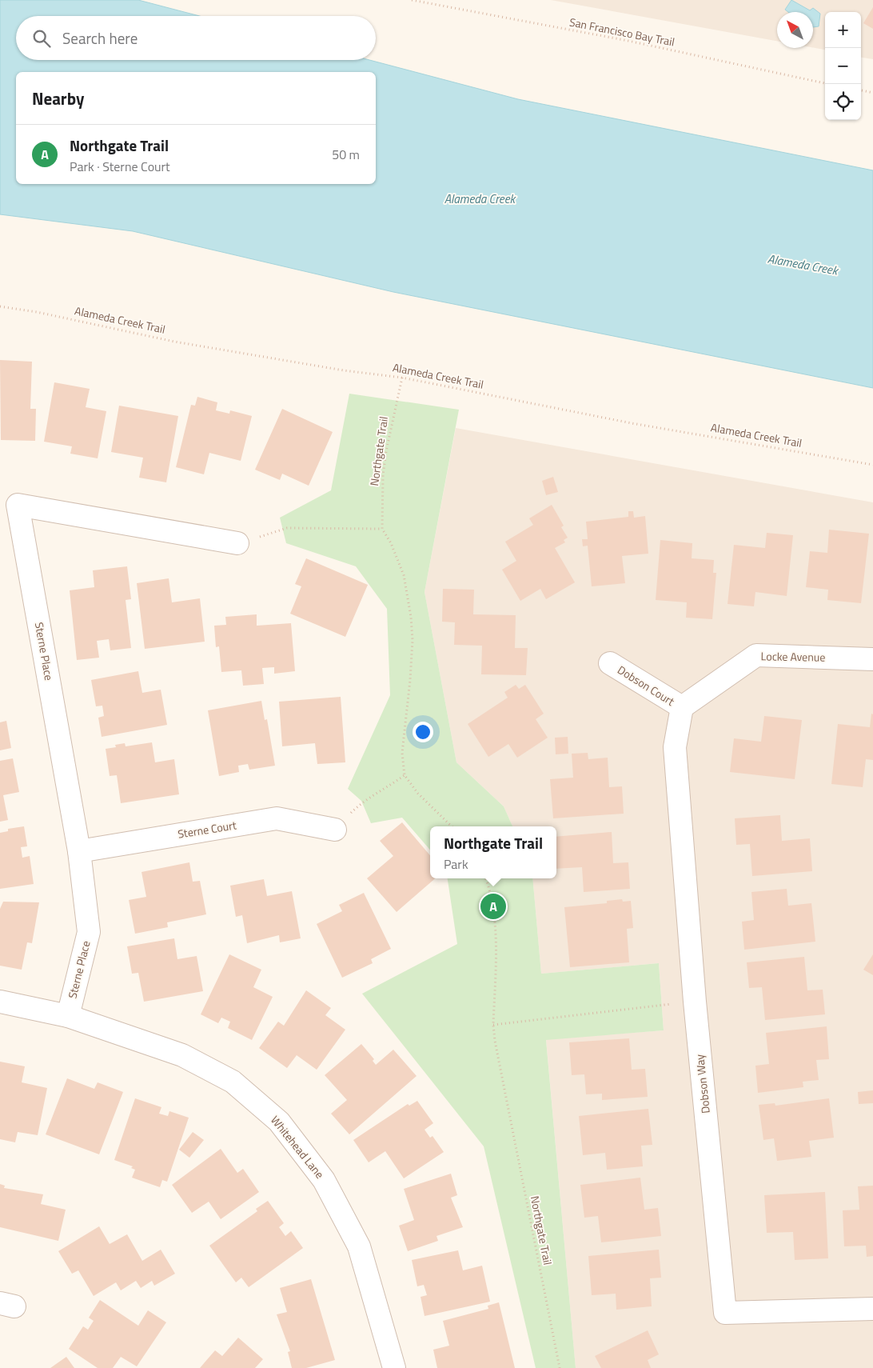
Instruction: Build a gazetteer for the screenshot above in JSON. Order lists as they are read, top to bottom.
{
  "streets": {
    "street": [
      "Sterne Place",
      "Locke Avenue",
      "Dobson Court",
      "Sterne Court",
      "Dobson Way",
      "Whitehead Lane"
    ],
    "path": ["San Francisco Bay Trail", "Alameda Creek Trail", "Northgate Trail"]
  },
  "crossings": [
    ["Alameda Creek Trail", "Northgate Trail"],
    ["Sterne Place", "Sterne Court"],
    ["Sterne Place", "Whitehead Lane"],
    ["Locke Avenue", "Dobson Court"],
    ["Locke Avenue", "Dobson Way"],
    ["Dobson Court", "Dobson Way"]
  ],
  "water": ["Alameda Creek"],
  "north": "top left",
  "page": {
    "map_buttons": ["+", "−"],
    "search": "Search here",
    "heading": "Nearby",
    "list": [
      {
        "mark": "A",
        "name": "Northgate Trail",
        "note": "Park · Sterne Court",
        "value": "50 m"
      }
    ],
    "popup": ["Northgate Trail", "Park"],
    "pins": "A"
  }
}
